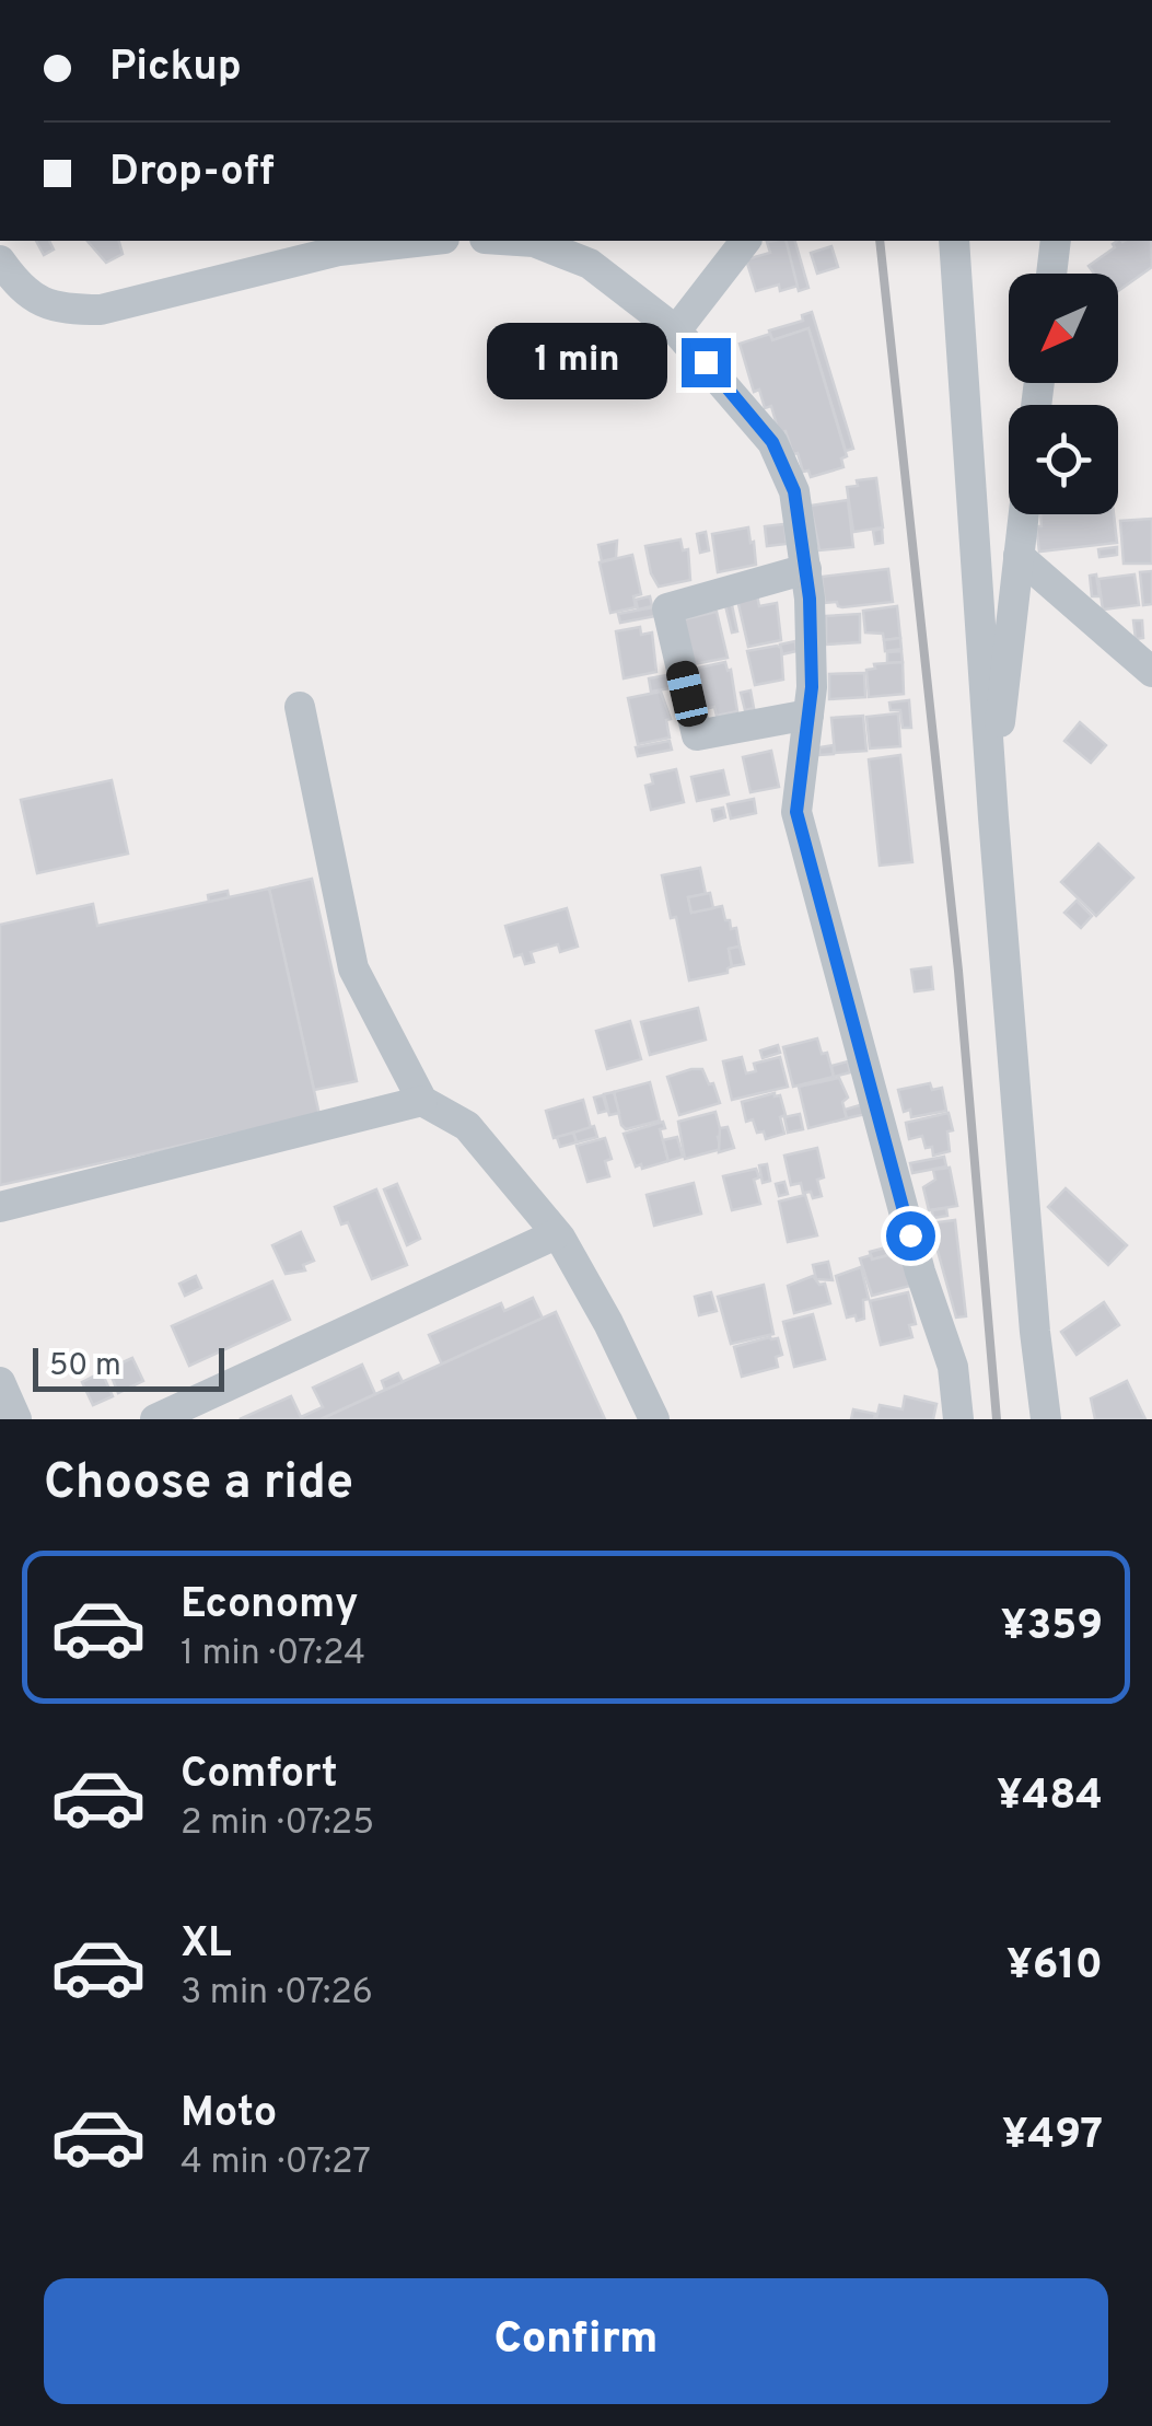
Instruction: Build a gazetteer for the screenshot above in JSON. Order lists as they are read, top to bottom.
{
  "scale_bar": "50 m",
  "north": "bottom left",
  "page": {
    "banner": ["Pickup", "Drop-off"],
    "bubble": "1 min",
    "scale": "50 m",
    "heading": "Choose a ride",
    "list": [
      {
        "name": "Economy",
        "note": "1 min · 07:24",
        "value": "¥359"
      },
      {
        "name": "Comfort",
        "note": "2 min · 07:25",
        "value": "¥484"
      },
      {
        "name": "XL",
        "note": "3 min · 07:26",
        "value": "¥610"
      },
      {
        "name": "Moto",
        "note": "4 min · 07:27",
        "value": "¥497"
      }
    ],
    "buttons": "Confirm"
  }
}
